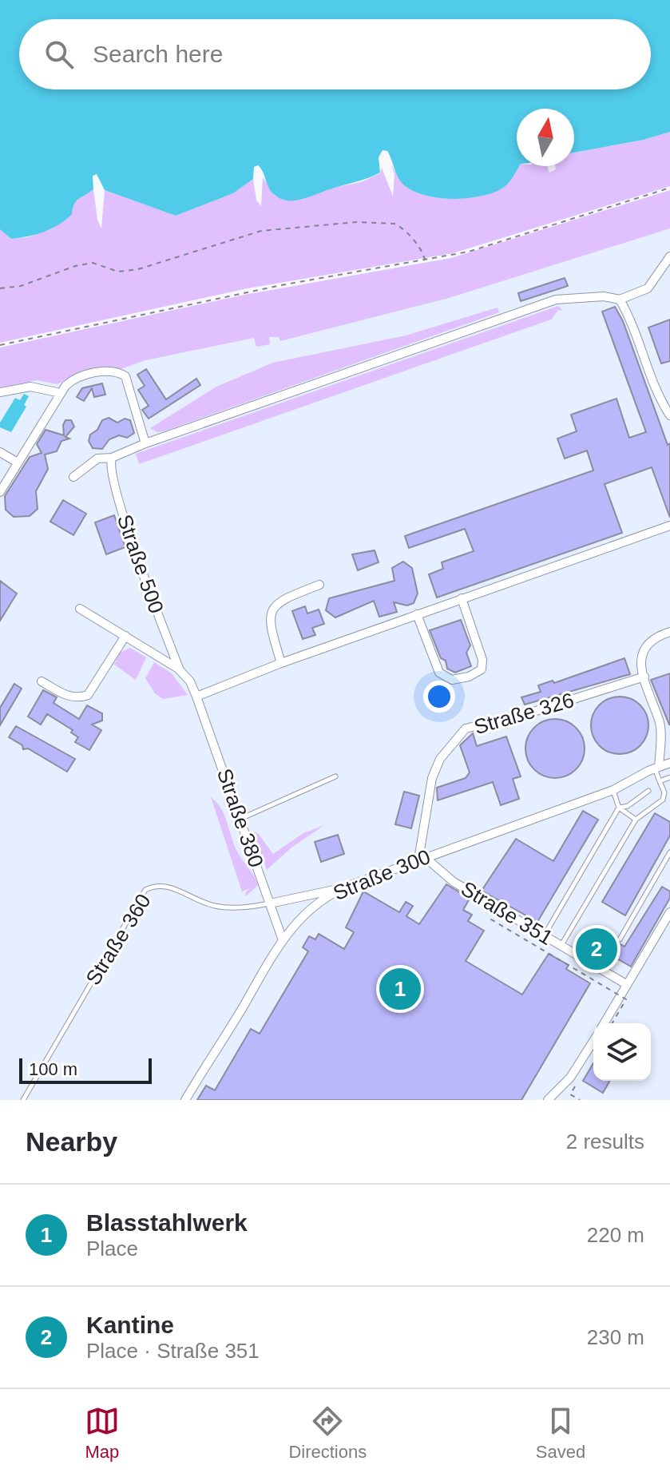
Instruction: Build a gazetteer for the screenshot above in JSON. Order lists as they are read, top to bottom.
{
  "streets": {
    "street": [
      "Straße 500",
      "Straße 326",
      "Straße 380",
      "Straße 300",
      "Straße 351"
    ],
    "lane": ["Straße 360"]
  },
  "crossings": [
    ["Straße 500", "Straße 380"],
    ["Straße 326", "Straße 300"],
    ["Straße 326", "Straße 351"],
    ["Straße 380", "Straße 300"],
    ["Straße 380", "Straße 360"],
    ["Straße 300", "Straße 351"]
  ],
  "scale_bar": "100 m",
  "north": "top",
  "page": {
    "search": "Search here",
    "pins": ["2", "1"],
    "scale": "100 m",
    "heading": ["Nearby", "2 results"],
    "list": [
      {
        "mark": "1",
        "name": "Blasstahlwerk",
        "note": "Place",
        "value": "220 m"
      },
      {
        "mark": "2",
        "name": "Kantine",
        "note": "Place · Straße 351",
        "value": "230 m"
      }
    ],
    "nav": ["Map", "Directions", "Saved"]
  }
}
